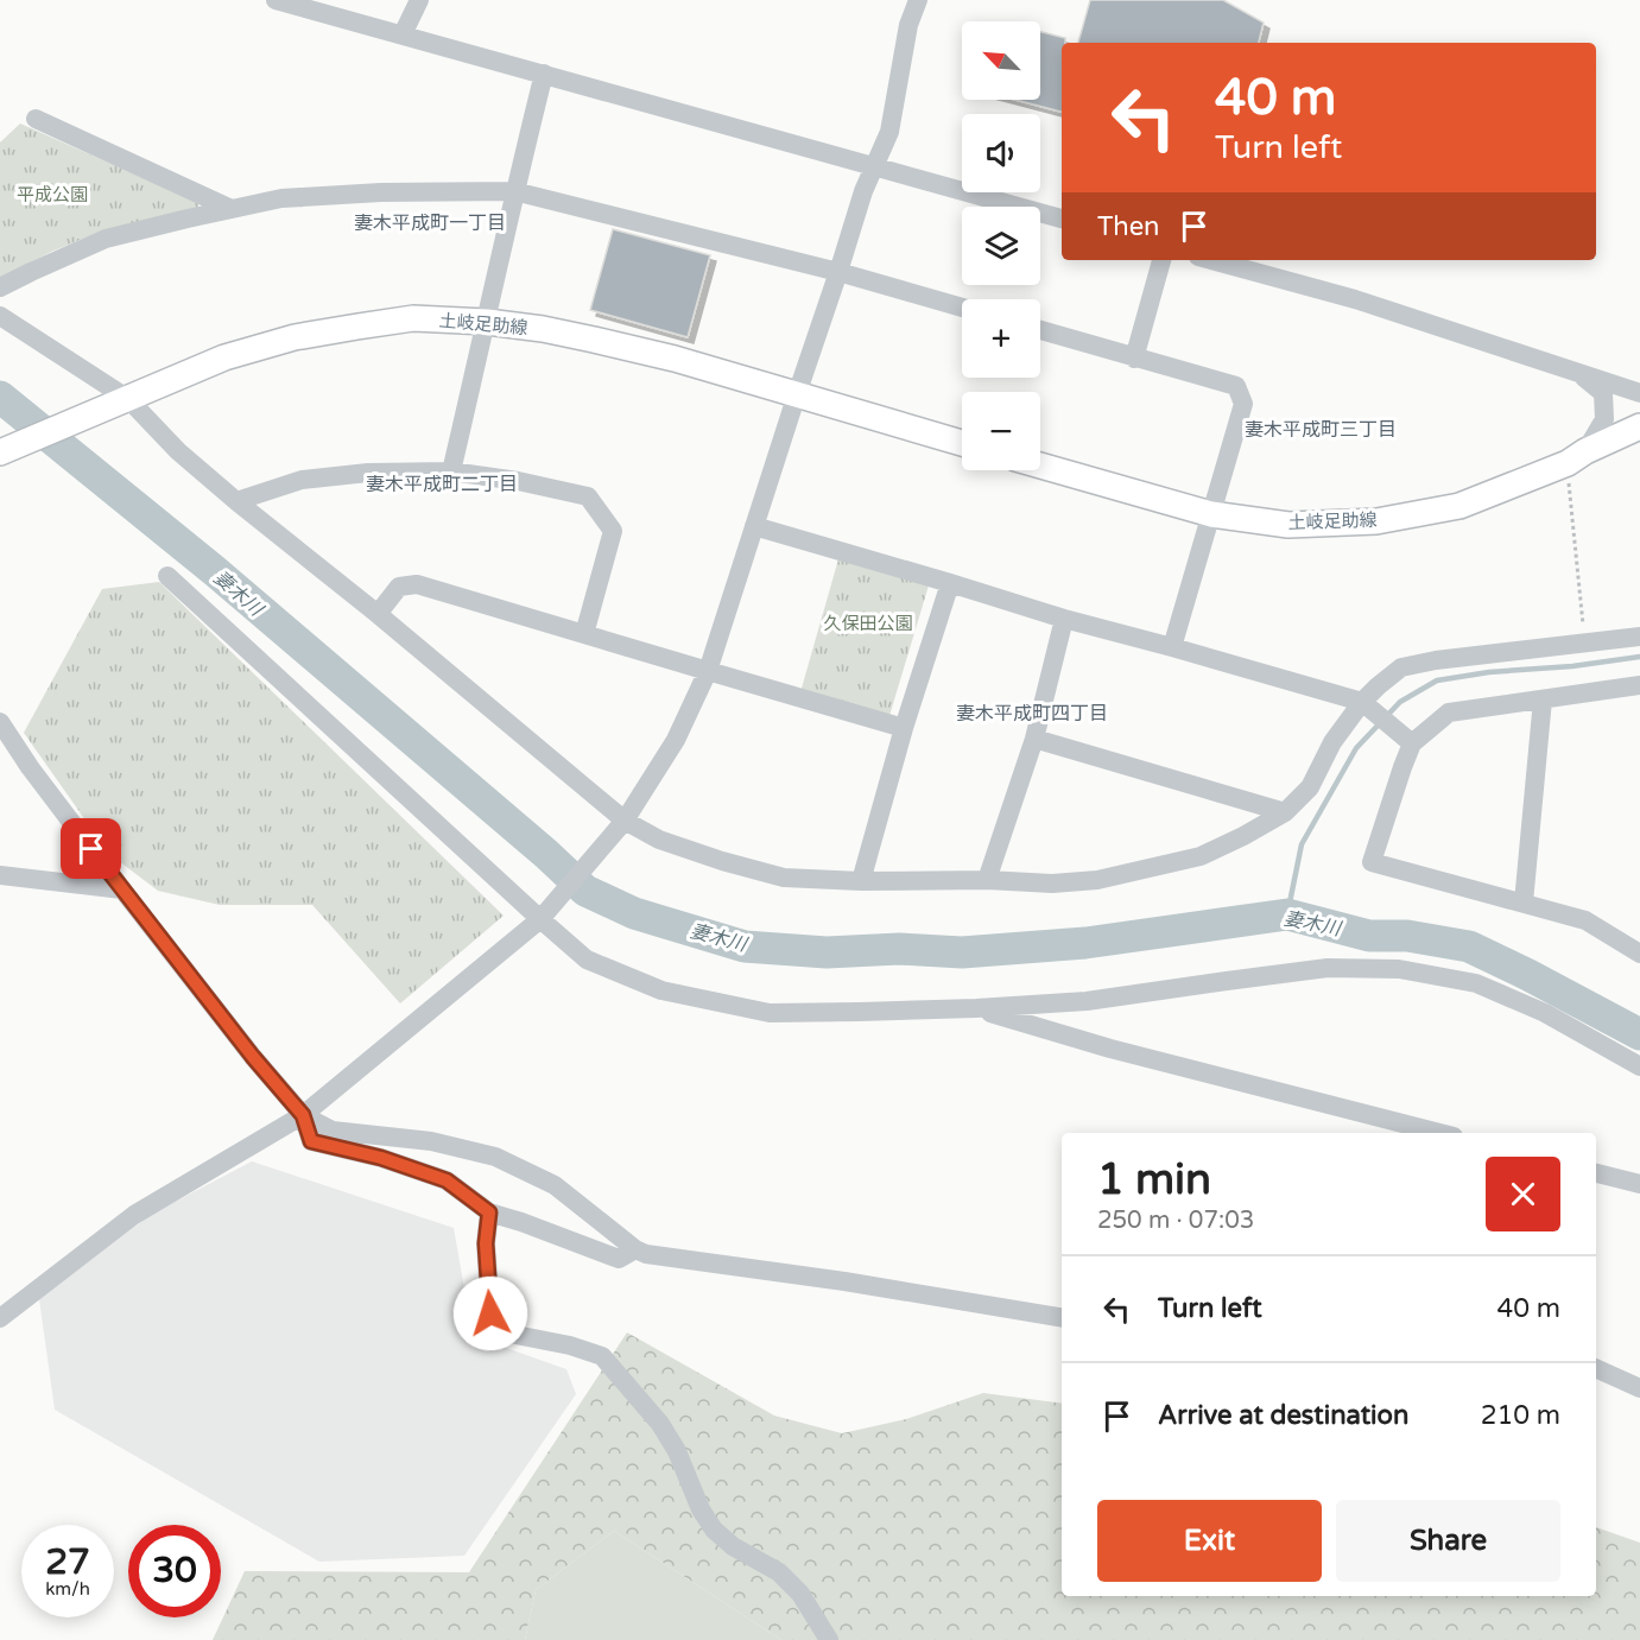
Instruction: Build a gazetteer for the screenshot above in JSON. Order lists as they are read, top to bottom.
{
  "streets": {
    "main road": ["土岐足助線"]
  },
  "districts": [
    "妻木平成町一丁目",
    "妻木平成町三丁目",
    "妻木平成町二丁目",
    "妻木平成町四丁目"
  ],
  "water": ["妻木川"],
  "parks": ["平成公園", "久保田公園"],
  "north": "top left",
  "page": {
    "map_buttons": ["+", "−"],
    "turn": ["40 m", "Turn left"],
    "then": "Then",
    "heading": ["1 min", "250 m · 07:03"],
    "list": [
      {
        "name": "Turn left",
        "value": "40 m"
      },
      {
        "name": "Arrive at destination",
        "value": "210 m"
      }
    ],
    "buttons": ["Exit", "Share"],
    "speed": "27 km/h",
    "limit": "30"
  }
}
